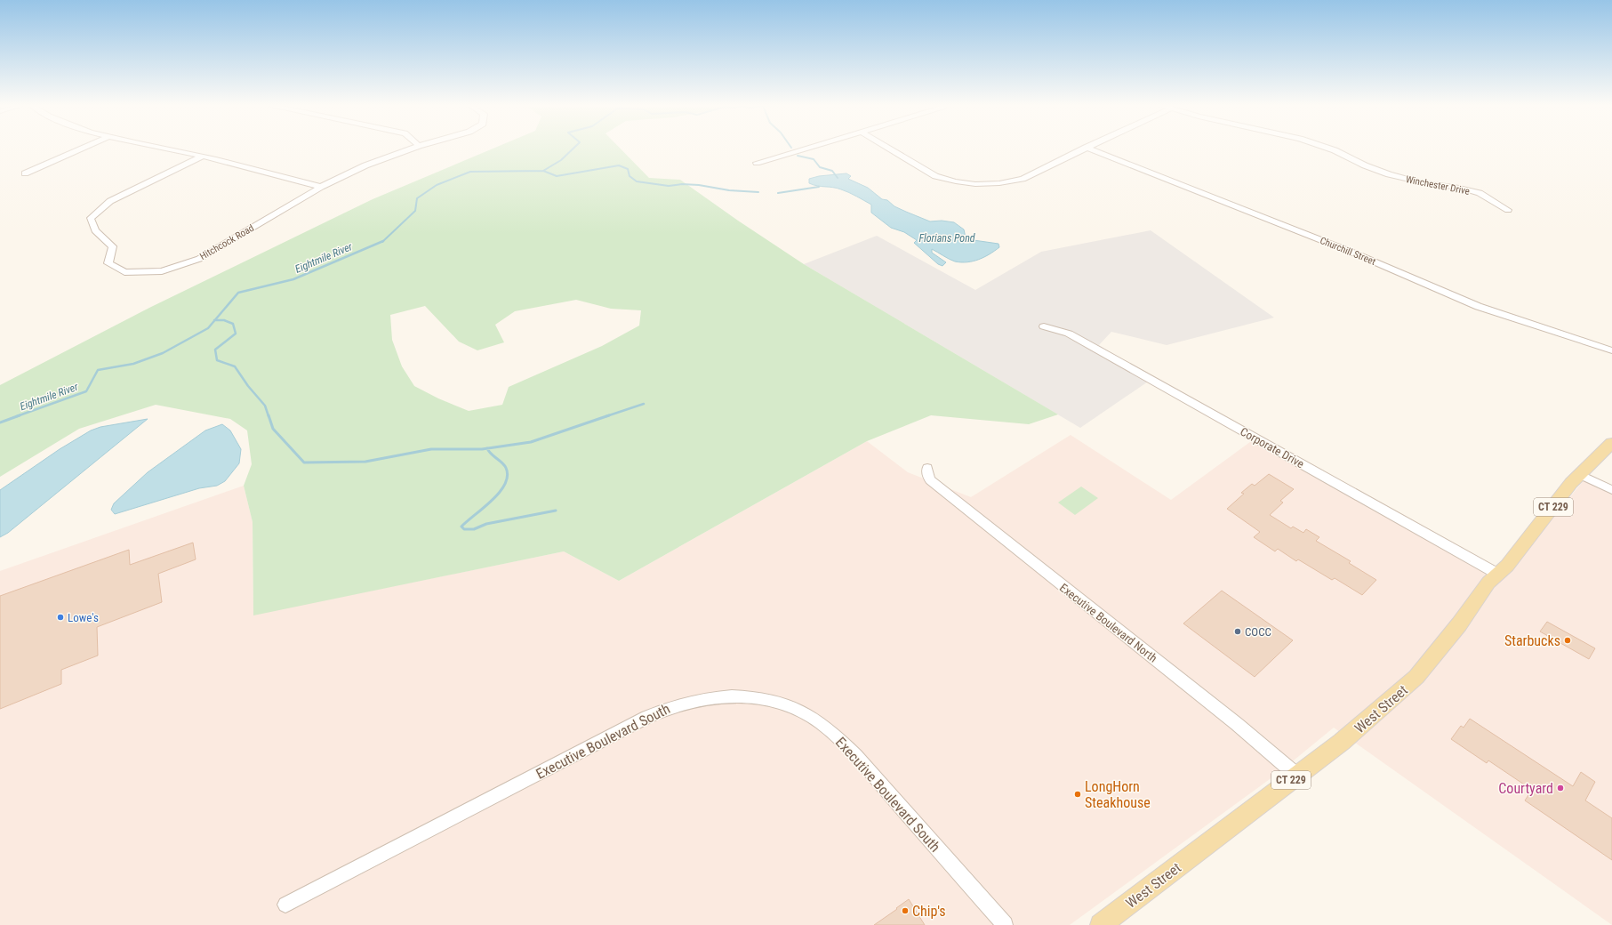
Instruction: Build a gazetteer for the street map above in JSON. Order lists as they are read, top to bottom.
{
  "streets": {
    "main road": ["CT 229", "West Street"],
    "street": [
      "Winchester Drive",
      "Hitchcock Road",
      "Churchill Street",
      "Corporate Drive",
      "Executive Boulevard North",
      "Executive Boulevard South"
    ]
  },
  "crossings": [
    ["Corporate Drive", "West Street"],
    ["Executive Boulevard North", "West Street"]
  ],
  "water": ["Florians Pond", "Eightmile River"],
  "places": [
    "Lowe's",
    "COCC",
    "Starbucks",
    "Courtyard",
    "LongHorn Steakhouse",
    "Chip's"
  ]
}
